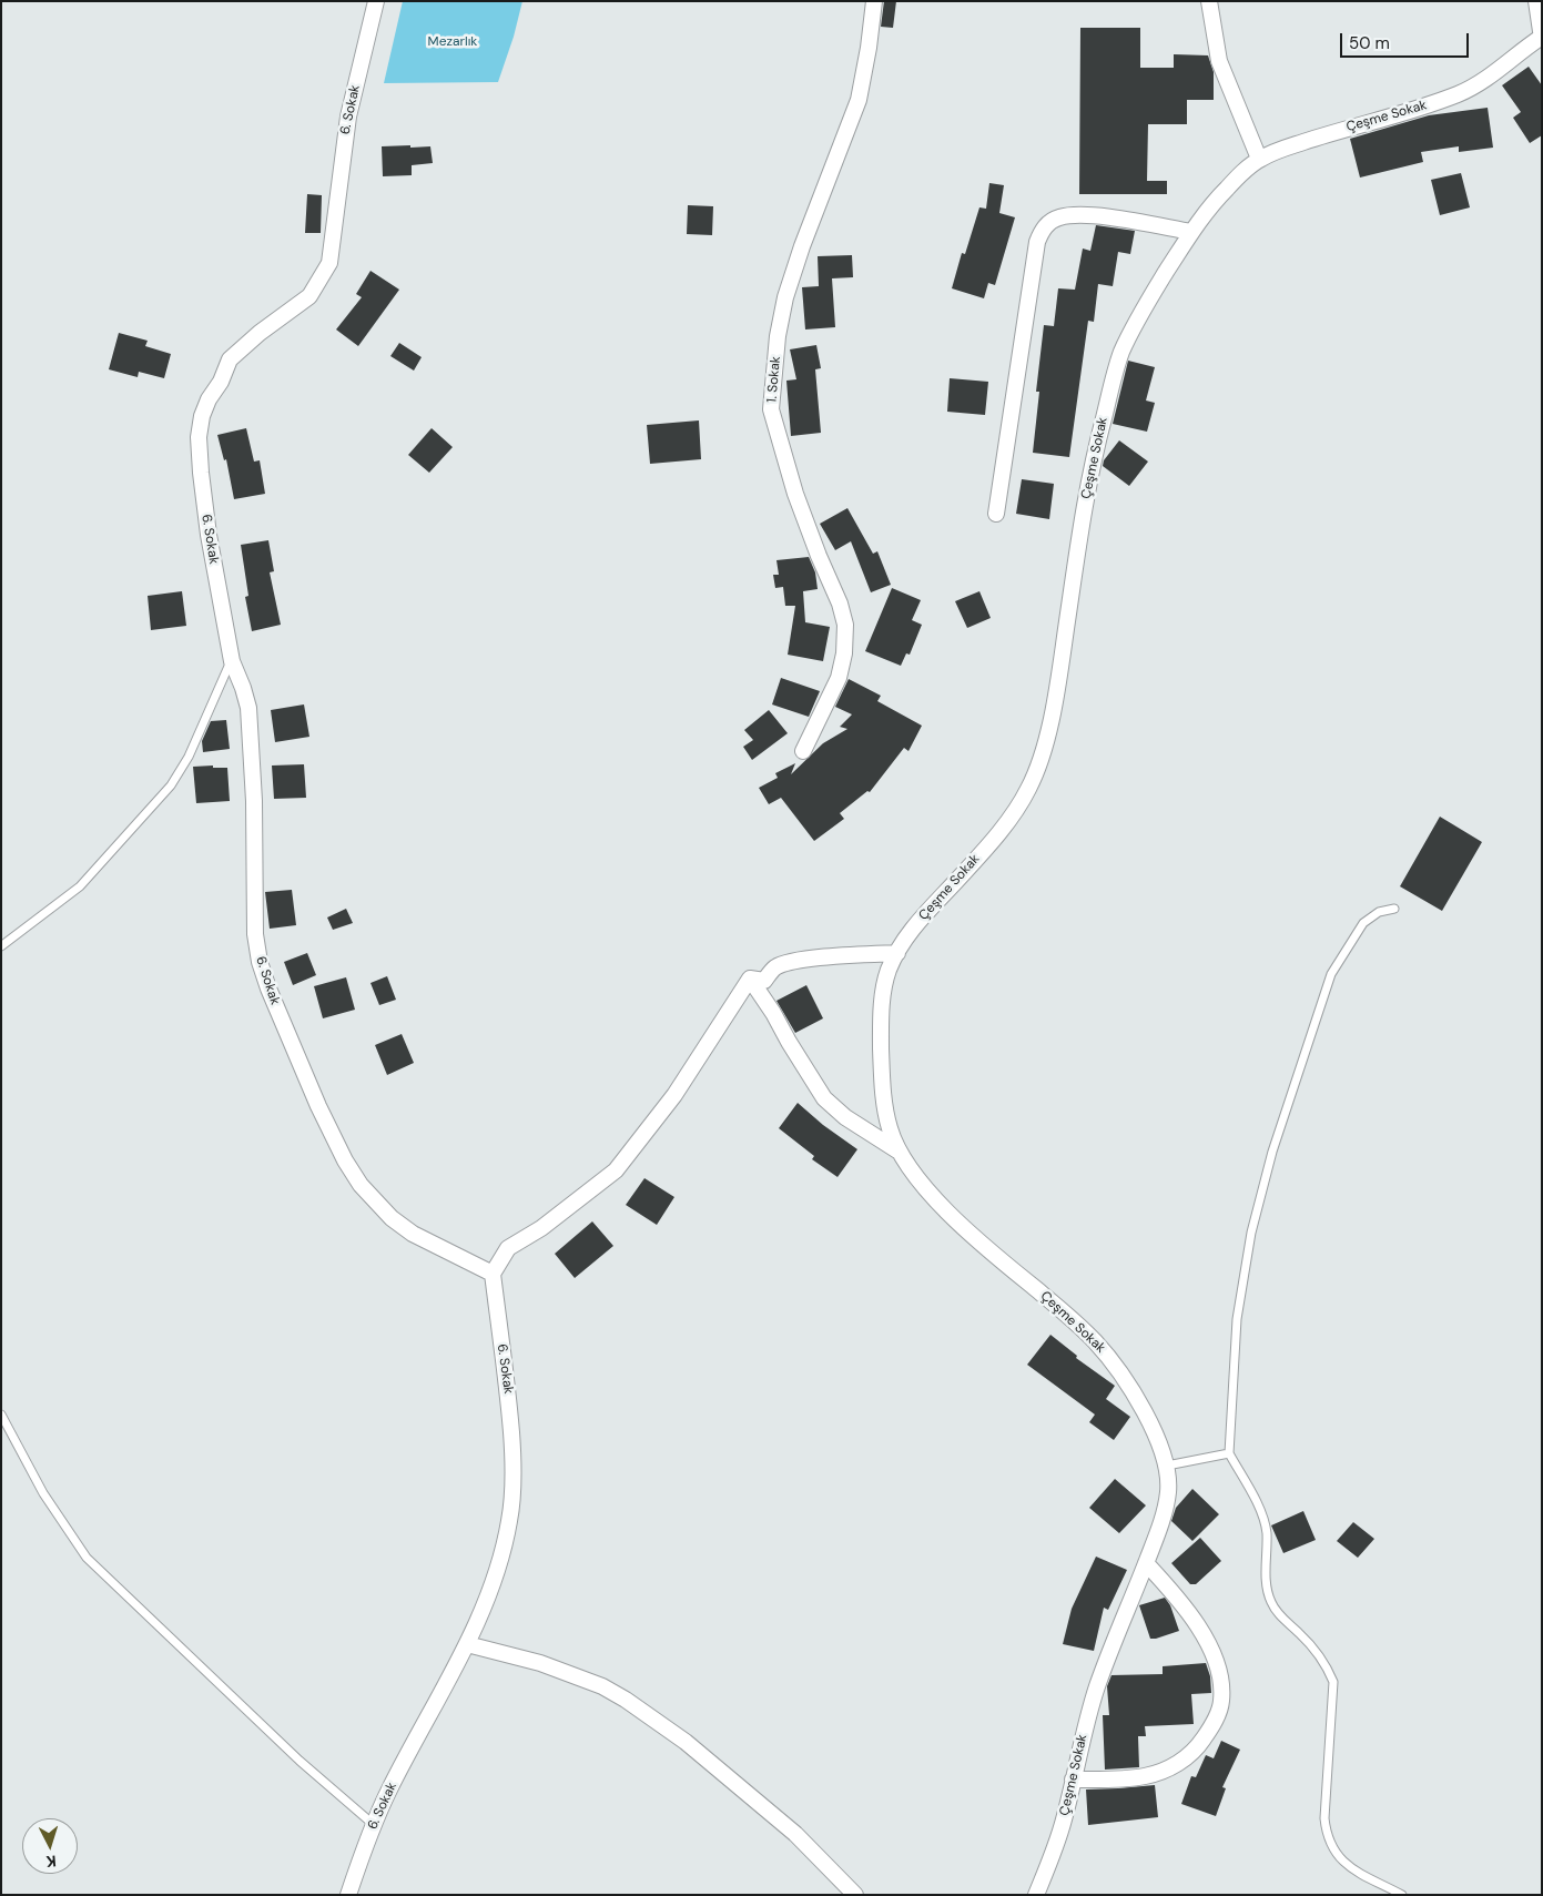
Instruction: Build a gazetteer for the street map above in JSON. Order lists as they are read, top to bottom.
{
  "streets": {
    "street": ["6. Sokak", "Çeşme Sokak", "1. Sokak"]
  },
  "parks": ["Mezarlık"],
  "scale_bar": "50 m",
  "north": "bottom"
}
